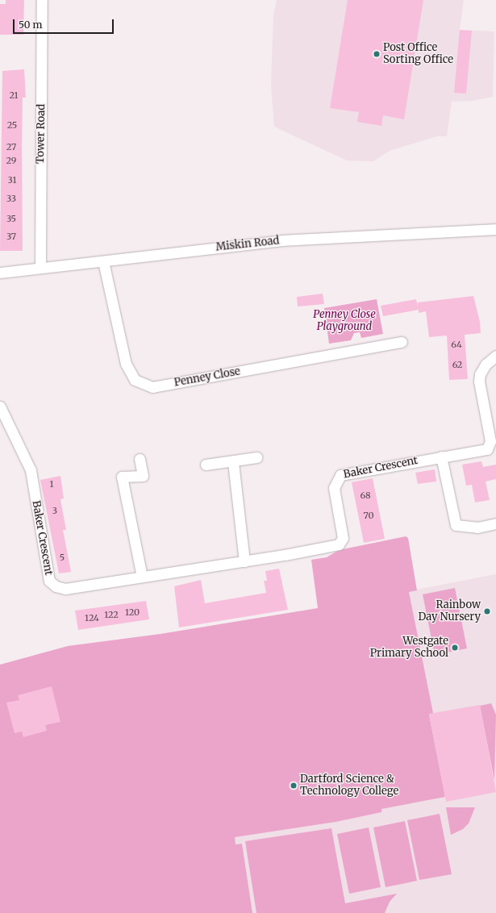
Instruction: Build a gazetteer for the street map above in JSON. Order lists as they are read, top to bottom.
{
  "streets": {
    "street": [
      "Tower Road",
      "Miskin Road",
      "Penney Close",
      "Baker Crescent"
    ]
  },
  "crossings": [
    ["Tower Road", "Miskin Road"],
    ["Miskin Road", "Penney Close"]
  ],
  "parks": ["Penney Close Playground"],
  "places": [
    "Post Office Sorting Office",
    "Rainbow Day Nursery",
    "Westgate Primary School",
    "Dartford Science & Technology College"
  ],
  "house_numbers": [
    "21",
    "25",
    "27",
    "29",
    "31",
    "33",
    "35",
    "37",
    "64",
    "62",
    "1",
    "68",
    "3",
    "70",
    "5",
    "120",
    "122",
    "124"
  ],
  "scale_bar": "50 m"
}
